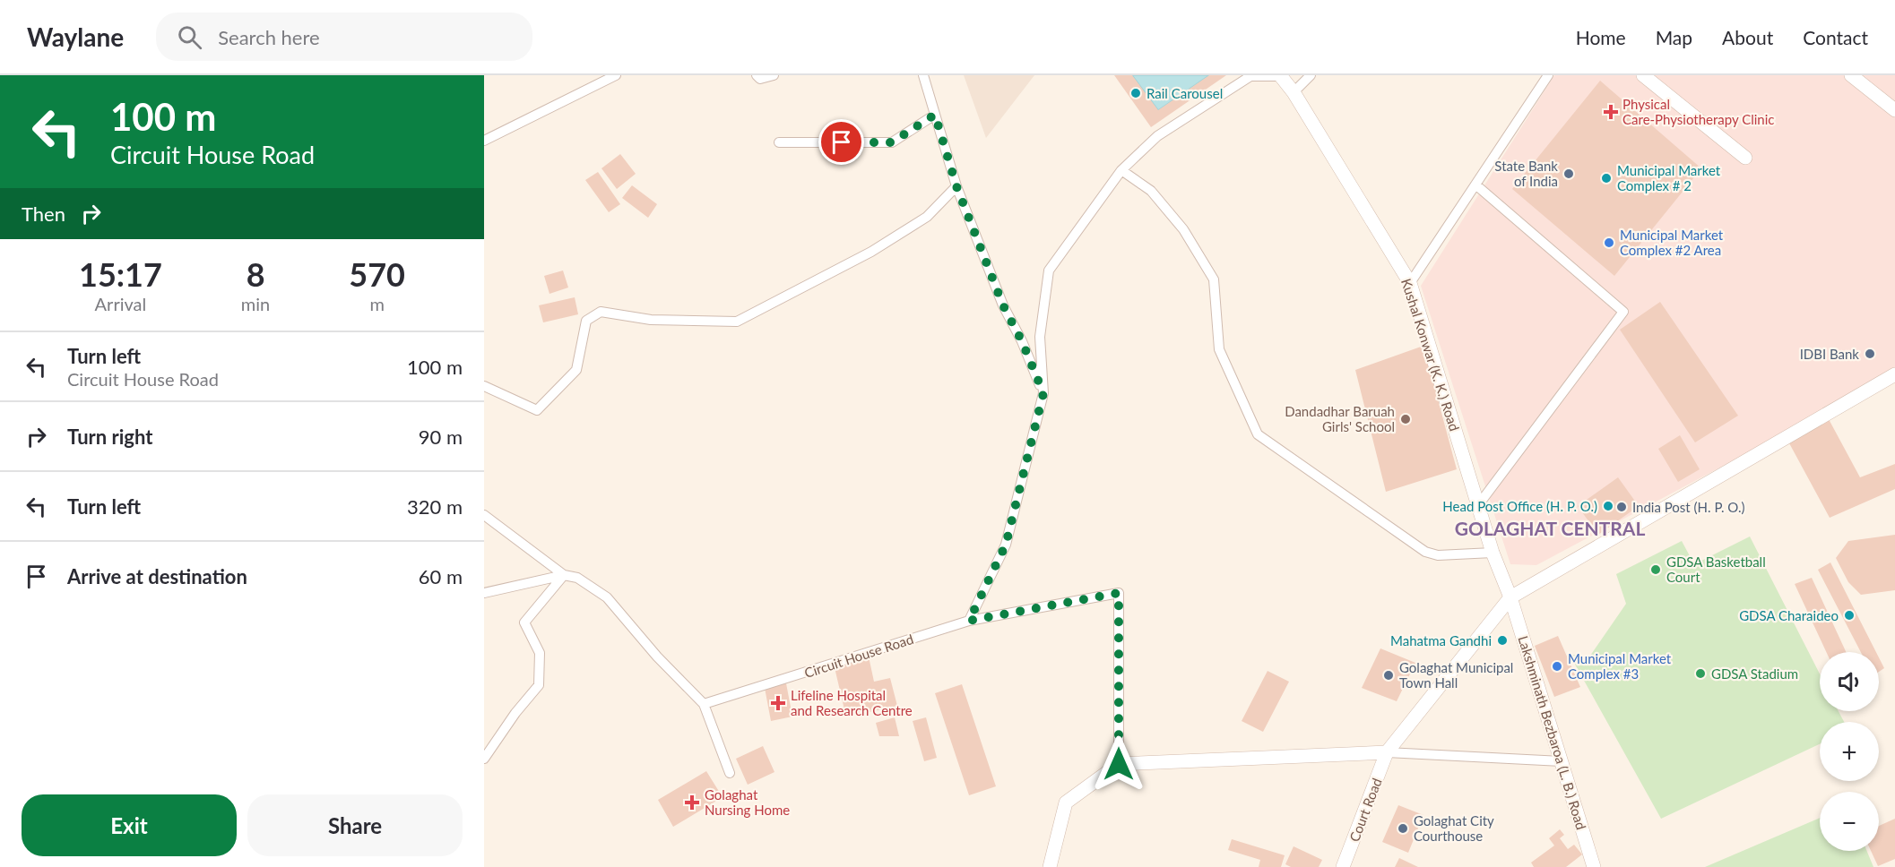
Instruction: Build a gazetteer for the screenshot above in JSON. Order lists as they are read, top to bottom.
{
  "streets": {
    "main road": ["Kushal Konwar (K. K.) Road", "Lakshminath Bezbaroa (L. B.) Road", "Court Road"],
    "street": ["Circuit House Road"]
  },
  "crossings": [
    ["Kushal Konwar (K. K.) Road", "Lakshminath Bezbaroa (L. B.) Road"],
    ["Kushal Konwar (K. K.) Road", "Court Road"],
    ["Lakshminath Bezbaroa (L. B.) Road", "Court Road"]
  ],
  "districts": ["GOLAGHAT CENTRAL"],
  "places": {
    "other": [
      "Rail Carousel",
      "State Bank of India",
      "Municipal Market Complex # 2",
      "Municipal Market Complex #2 Area",
      "IDBI Bank",
      "Dandadhar Baruah Girls' School",
      "Head Post Office (H. P. O.)",
      "India Post (H. P. O.)",
      "GDSA Basketball Court",
      "GDSA Charaideo",
      "Mahatma Gandhi",
      "Municipal Market Complex #3",
      "GDSA Stadium",
      "Golaghat Municipal Town Hall",
      "Golaghat City Courthouse"
    ],
    "health": ["Physical Care-Physiotherapy Clinic", "Lifeline Hospital and Research Centre", "Golaghat Nursing Home"]
  },
  "page": {
    "header": "Waylane",
    "search": "Search here",
    "nav": [
      "Home",
      "Map",
      "About",
      "Contact"
    ],
    "turn": ["100 m", "Circuit House Road"],
    "then": "Then",
    "eta": [
      "15:17",
      "Arrival",
      "8",
      "min",
      "570",
      "m"
    ],
    "list": [
      {
        "name": "Turn left",
        "note": "Circuit House Road",
        "value": "100 m"
      },
      {
        "name": "Turn right",
        "value": "90 m"
      },
      {
        "name": "Turn left",
        "value": "320 m"
      },
      {
        "name": "Arrive at destination",
        "value": "60 m"
      }
    ],
    "map_buttons": ["+", "−"],
    "buttons": ["Exit", "Share"]
  }
}
